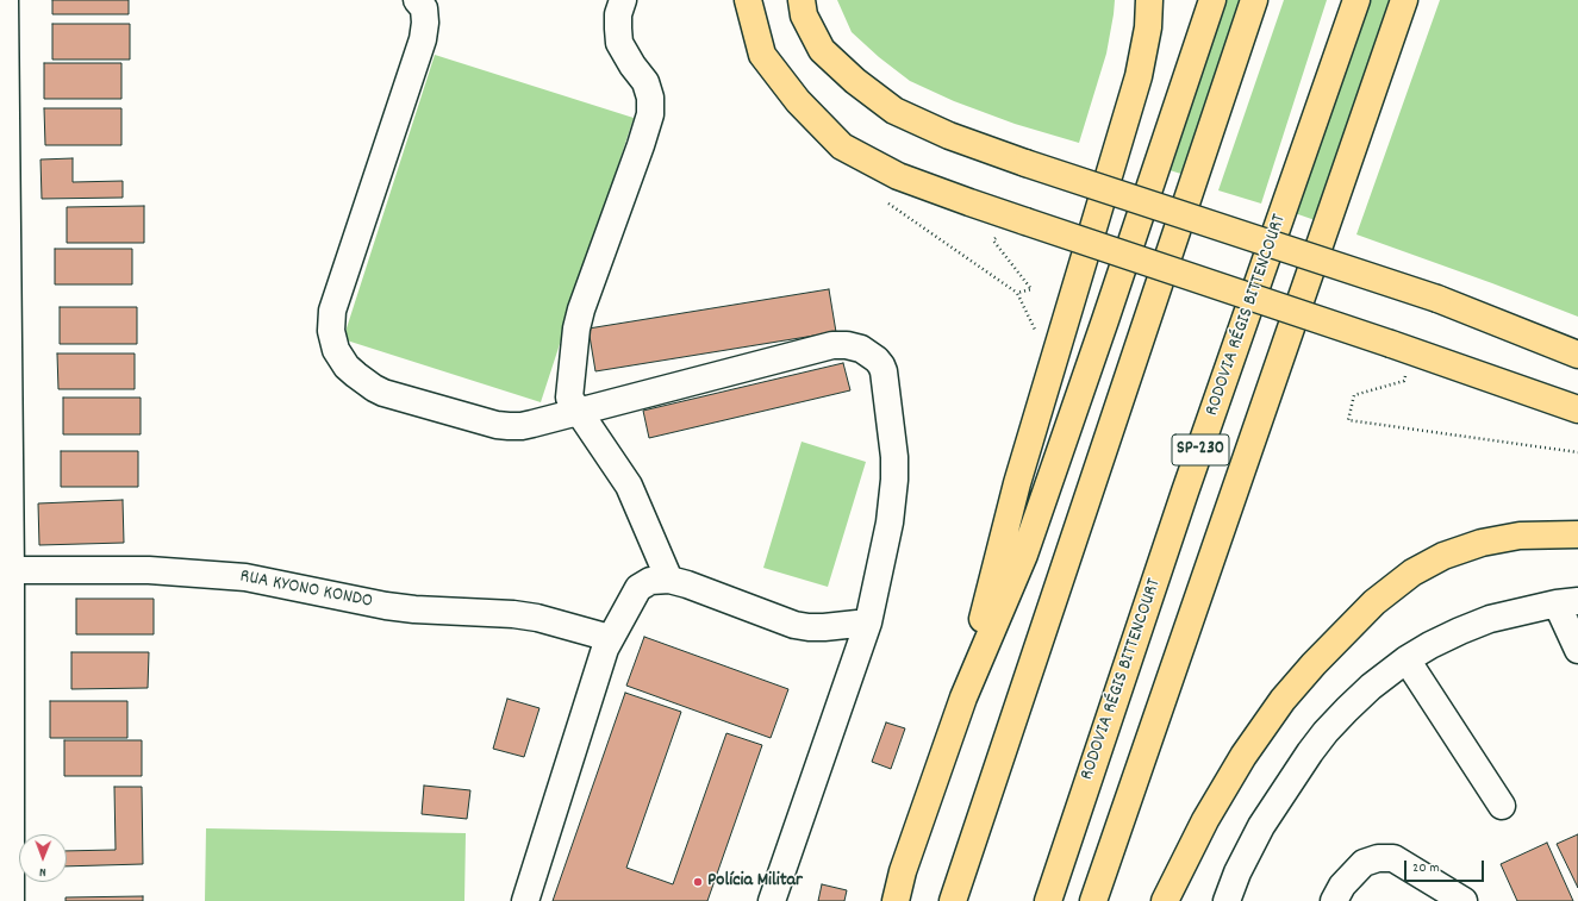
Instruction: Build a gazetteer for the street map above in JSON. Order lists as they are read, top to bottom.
{
  "streets": {
    "main road": ["RODOVIA RÉGIS BITTENCOURT", "SP-230"],
    "street": ["RUA KYONO KONDO"]
  },
  "places": ["Polícia Militar"],
  "scale_bar": "20 m",
  "north": "bottom"
}
